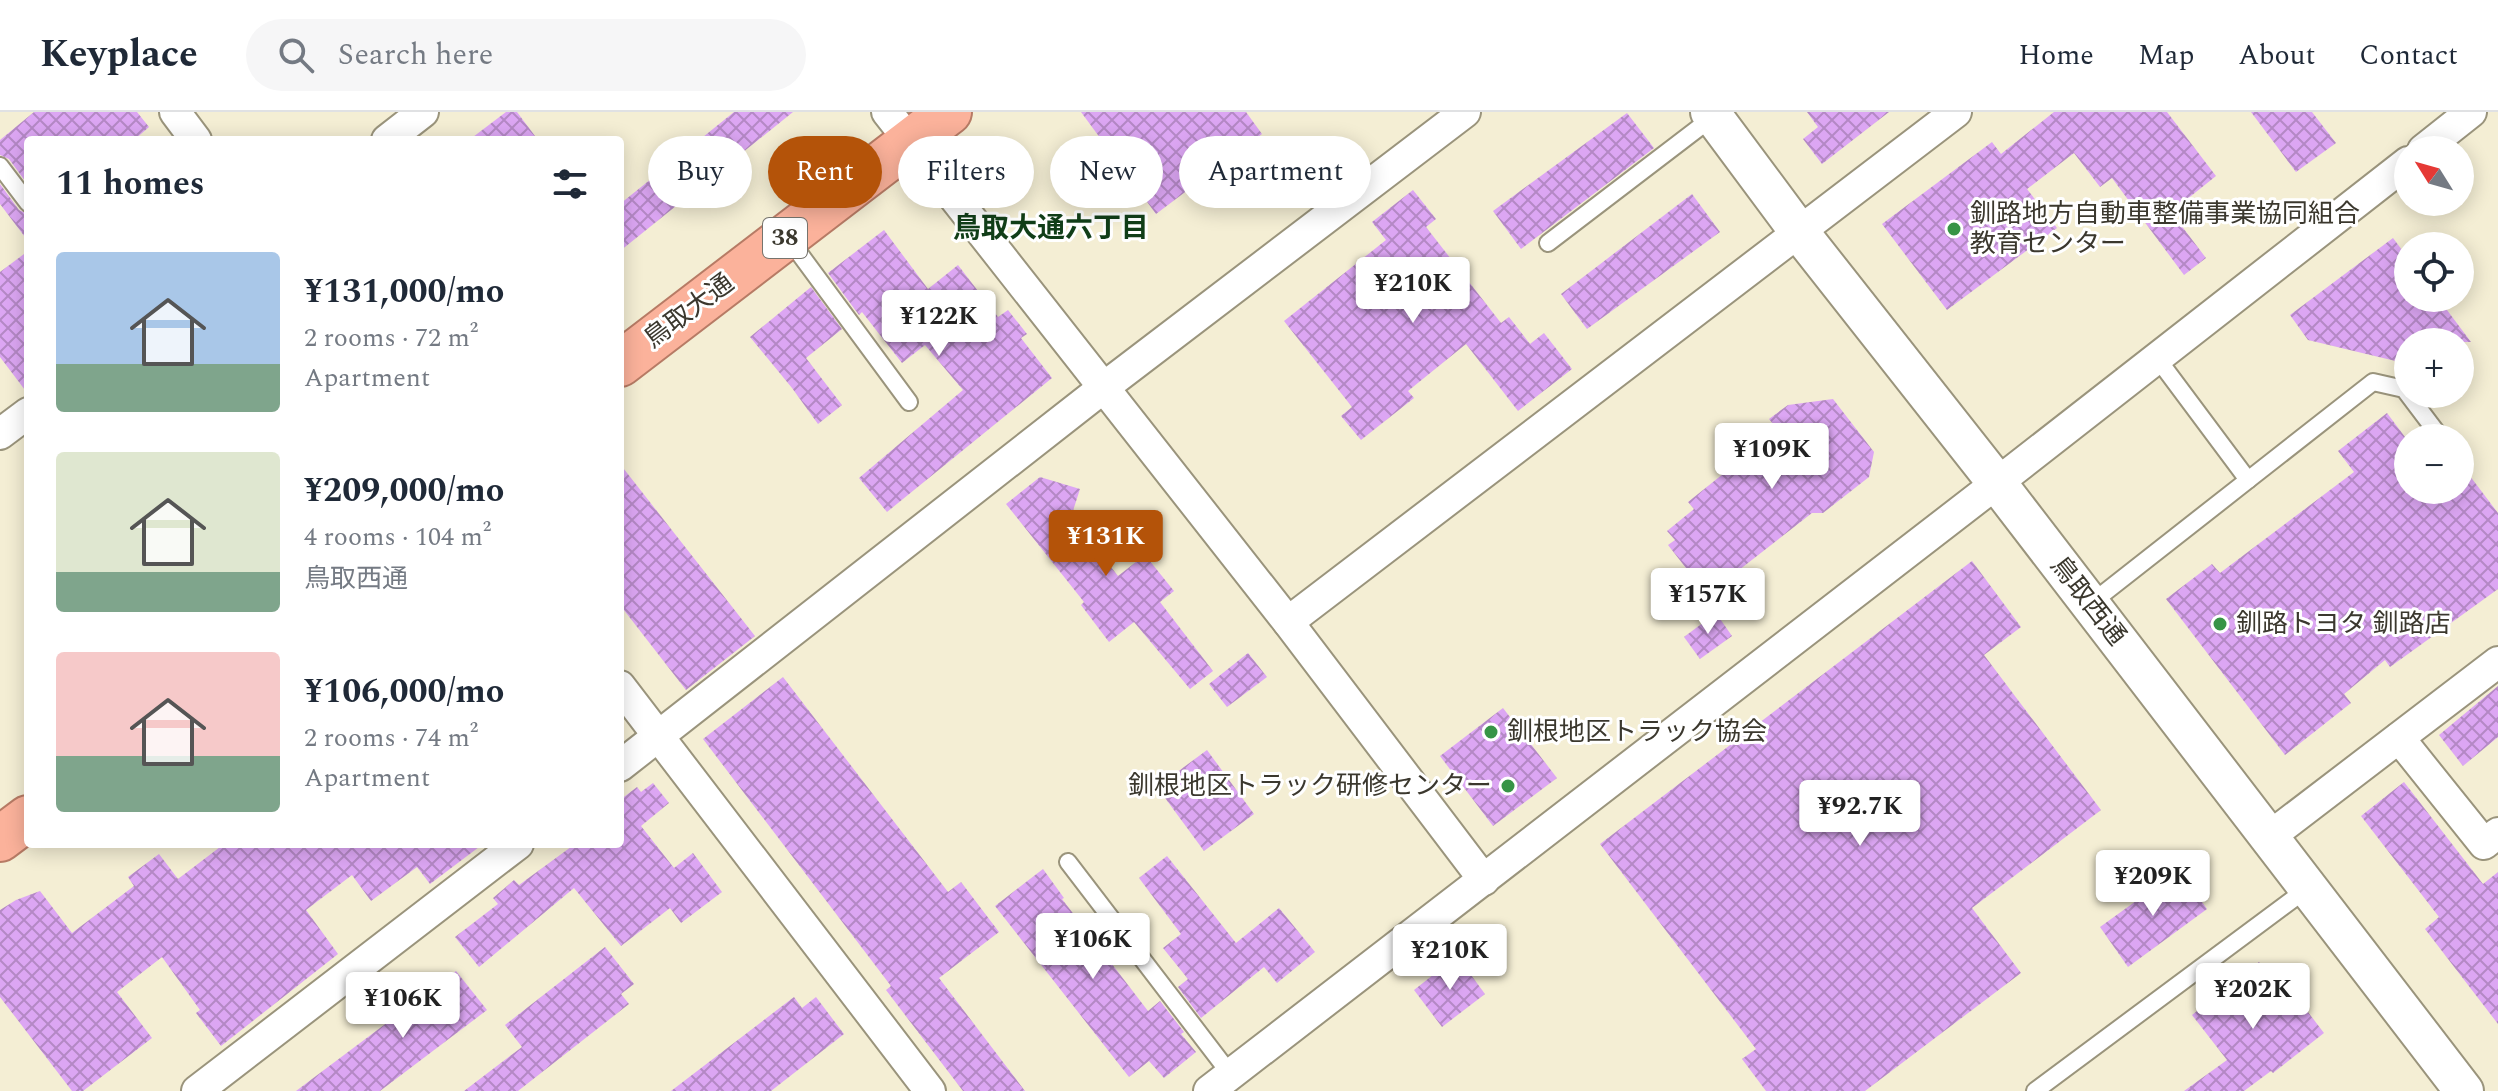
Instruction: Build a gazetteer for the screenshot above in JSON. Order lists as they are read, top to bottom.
{
  "streets": {
    "highway": ["38", "鳥取大通"],
    "street": ["鳥取西通"]
  },
  "districts": ["鳥取大通六丁目"],
  "places": [
    "釧路地方自動車整備事業協同組合 教育センター",
    "釧路トヨタ 釧路店",
    "釧根地区トラック協会",
    "釧根地区トラック研修センター"
  ],
  "north": "top left",
  "page": {
    "header": "Keyplace",
    "search": "Search here",
    "nav": [
      "Home",
      "Map",
      "About",
      "Contact"
    ],
    "map_buttons": ["+", "−"],
    "chip": [
      "Buy",
      "Rent",
      "Filters",
      "New",
      "Apartment"
    ],
    "heading": "11 homes",
    "list": [
      {
        "name": "¥131,000/mo",
        "note": "2 rooms · 72 m² · Apartment"
      },
      {
        "name": "¥209,000/mo",
        "note": "4 rooms · 104 m² · 鳥取西通"
      },
      {
        "name": "¥106,000/mo",
        "note": "2 rooms · 74 m² · Apartment"
      }
    ],
    "price": [
      "¥210K",
      "¥122K",
      "¥109K",
      "¥131K",
      "¥157K",
      "¥92.7K",
      "¥209K",
      "¥106K",
      "¥210K",
      "¥202K",
      "¥106K"
    ]
  }
}
